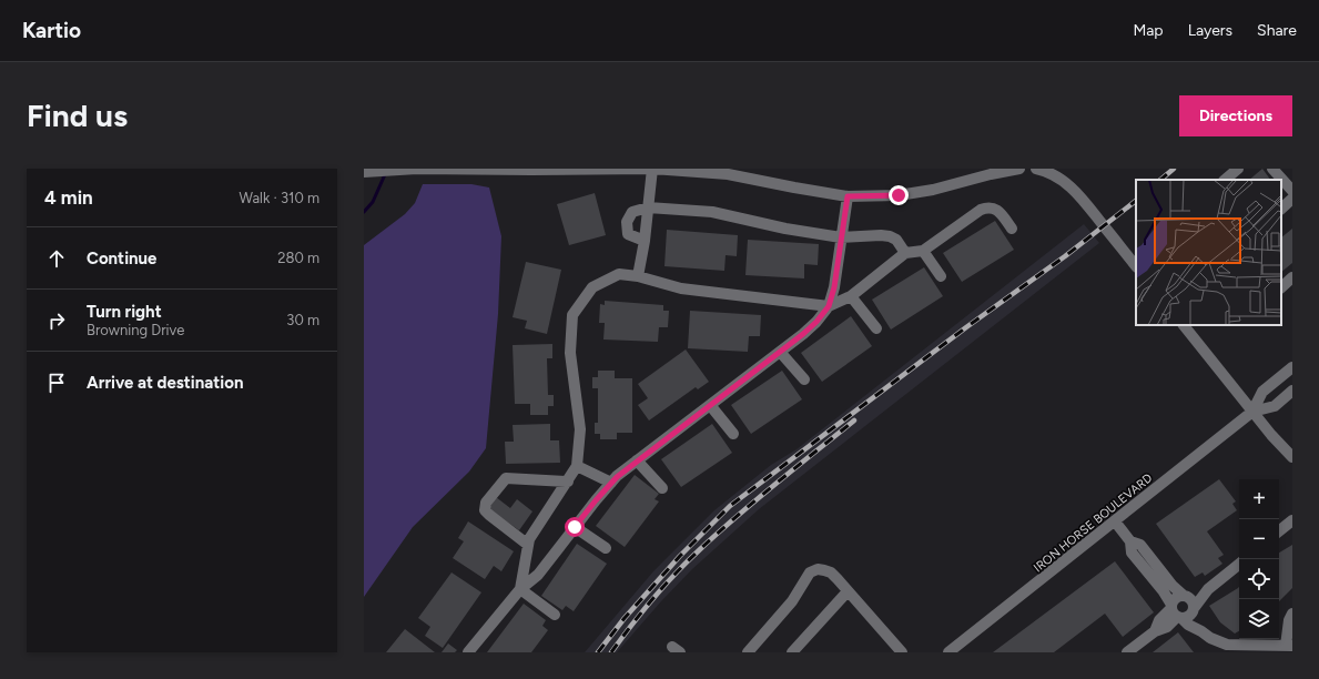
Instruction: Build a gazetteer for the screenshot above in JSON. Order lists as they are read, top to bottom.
{
  "streets": {
    "street": ["IRON HORSE BOULEVARD"]
  },
  "page": {
    "header": "Kartio",
    "nav": ["Map", "Layers", "Share"],
    "buttons": "Directions",
    "title": "Find us",
    "heading": ["4 min", "Walk · 310 m"],
    "list": [
      ["Continue", "280 m"],
      ["Turn right", "Browning Drive", "30 m"],
      "Arrive at destination"
    ],
    "map_buttons": ["+", "−"]
  }
}
